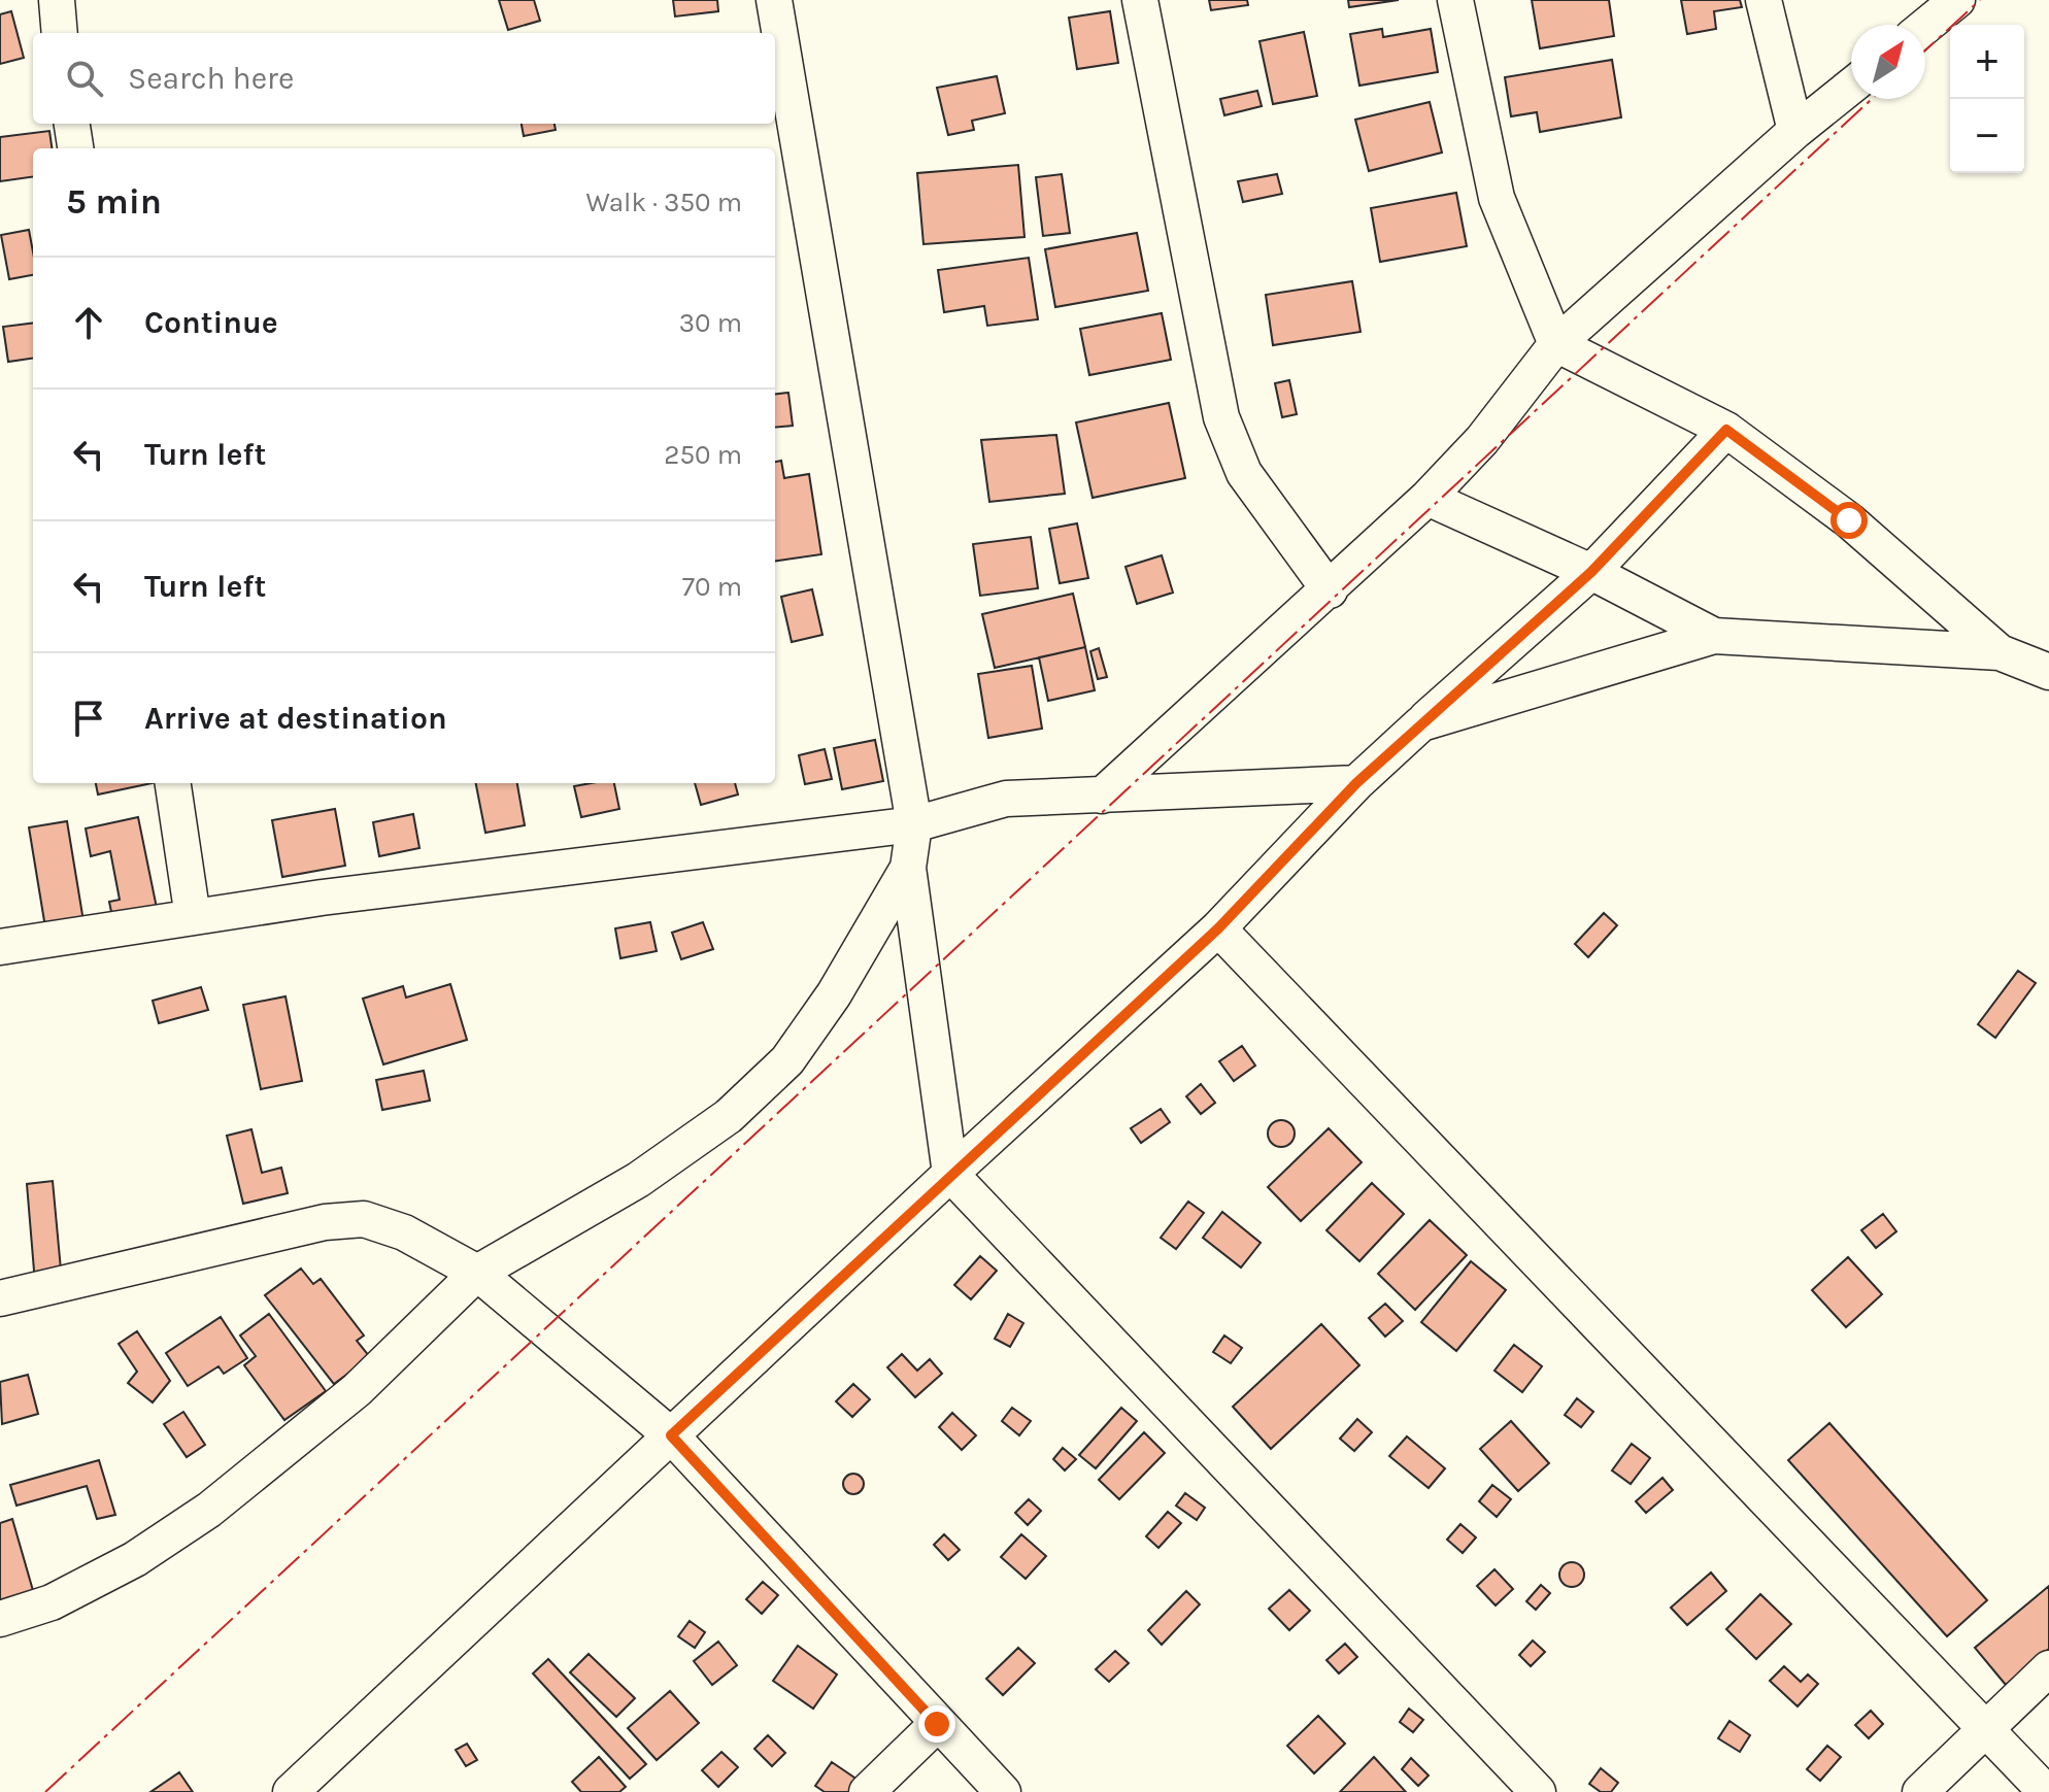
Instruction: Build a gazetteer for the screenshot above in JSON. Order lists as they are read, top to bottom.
{
  "north": "top right",
  "page": {
    "map_buttons": ["+", "−"],
    "search": "Search here",
    "heading": ["5 min", "Walk · 350 m"],
    "list": [
      ["Continue", "30 m"],
      ["Turn left", "250 m"],
      ["Turn left", "70 m"],
      "Arrive at destination"
    ]
  }
}
